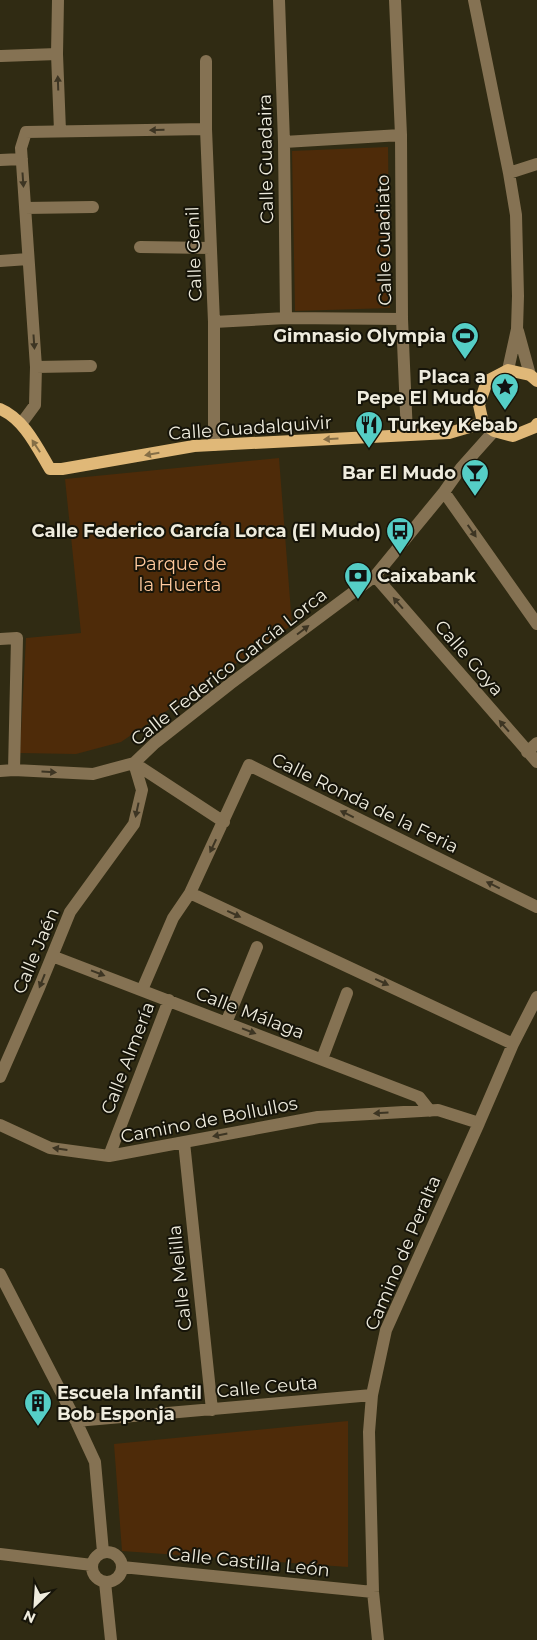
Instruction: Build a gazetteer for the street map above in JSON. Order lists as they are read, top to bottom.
{
  "streets": {
    "main road": ["Calle Guadalquivir"],
    "street": [
      "Calle Guadaira",
      "Calle Guadiato",
      "Calle Genil",
      "Calle Goya",
      "Calle Federico García Lorca",
      "Calle Ronda de la Feria",
      "Calle Jaén",
      "Calle Málaga",
      "Calle Almería",
      "Camino de Bollullos",
      "Camino de Peralta",
      "Calle Melilla",
      "Calle Ceuta",
      "Calle Castilla León"
    ]
  },
  "crossings": [
    ["Calle Guadiato", "Calle Guadalquivir"],
    ["Calle Genil", "Calle Guadalquivir"],
    ["Calle Guadalquivir", "Calle Federico García Lorca"],
    ["Calle Goya", "Calle Federico García Lorca"],
    ["Calle Federico García Lorca", "Calle Jaén"],
    ["Calle Ronda de la Feria", "Calle Málaga"],
    ["Calle Jaén", "Calle Málaga"],
    ["Calle Málaga", "Calle Almería"],
    ["Calle Málaga", "Camino de Bollullos"],
    ["Calle Almería", "Camino de Bollullos"],
    ["Camino de Bollullos", "Camino de Peralta"],
    ["Camino de Bollullos", "Calle Melilla"],
    ["Camino de Peralta", "Calle Ceuta"],
    ["Camino de Peralta", "Calle Castilla León"],
    ["Calle Melilla", "Calle Ceuta"]
  ],
  "one_way": [
    "Calle Guadalquivir",
    "Calle Federico García Lorca",
    "Calle Jaén",
    "Camino de Bollullos"
  ],
  "parks": ["Parque de la Huerta"],
  "places": {
    "sports": ["Gimnasio Olympia"],
    "place": ["Placa a Pepe El Mudo"],
    "restaurant": ["Turkey Kebab"],
    "bar": ["Bar El Mudo"],
    "bus stop": ["Calle Federico García Lorca (El Mudo)"],
    "bank": ["Caixabank"],
    "building": ["Escuela Infantil Bob Esponja"]
  },
  "north": "bottom left"
}
